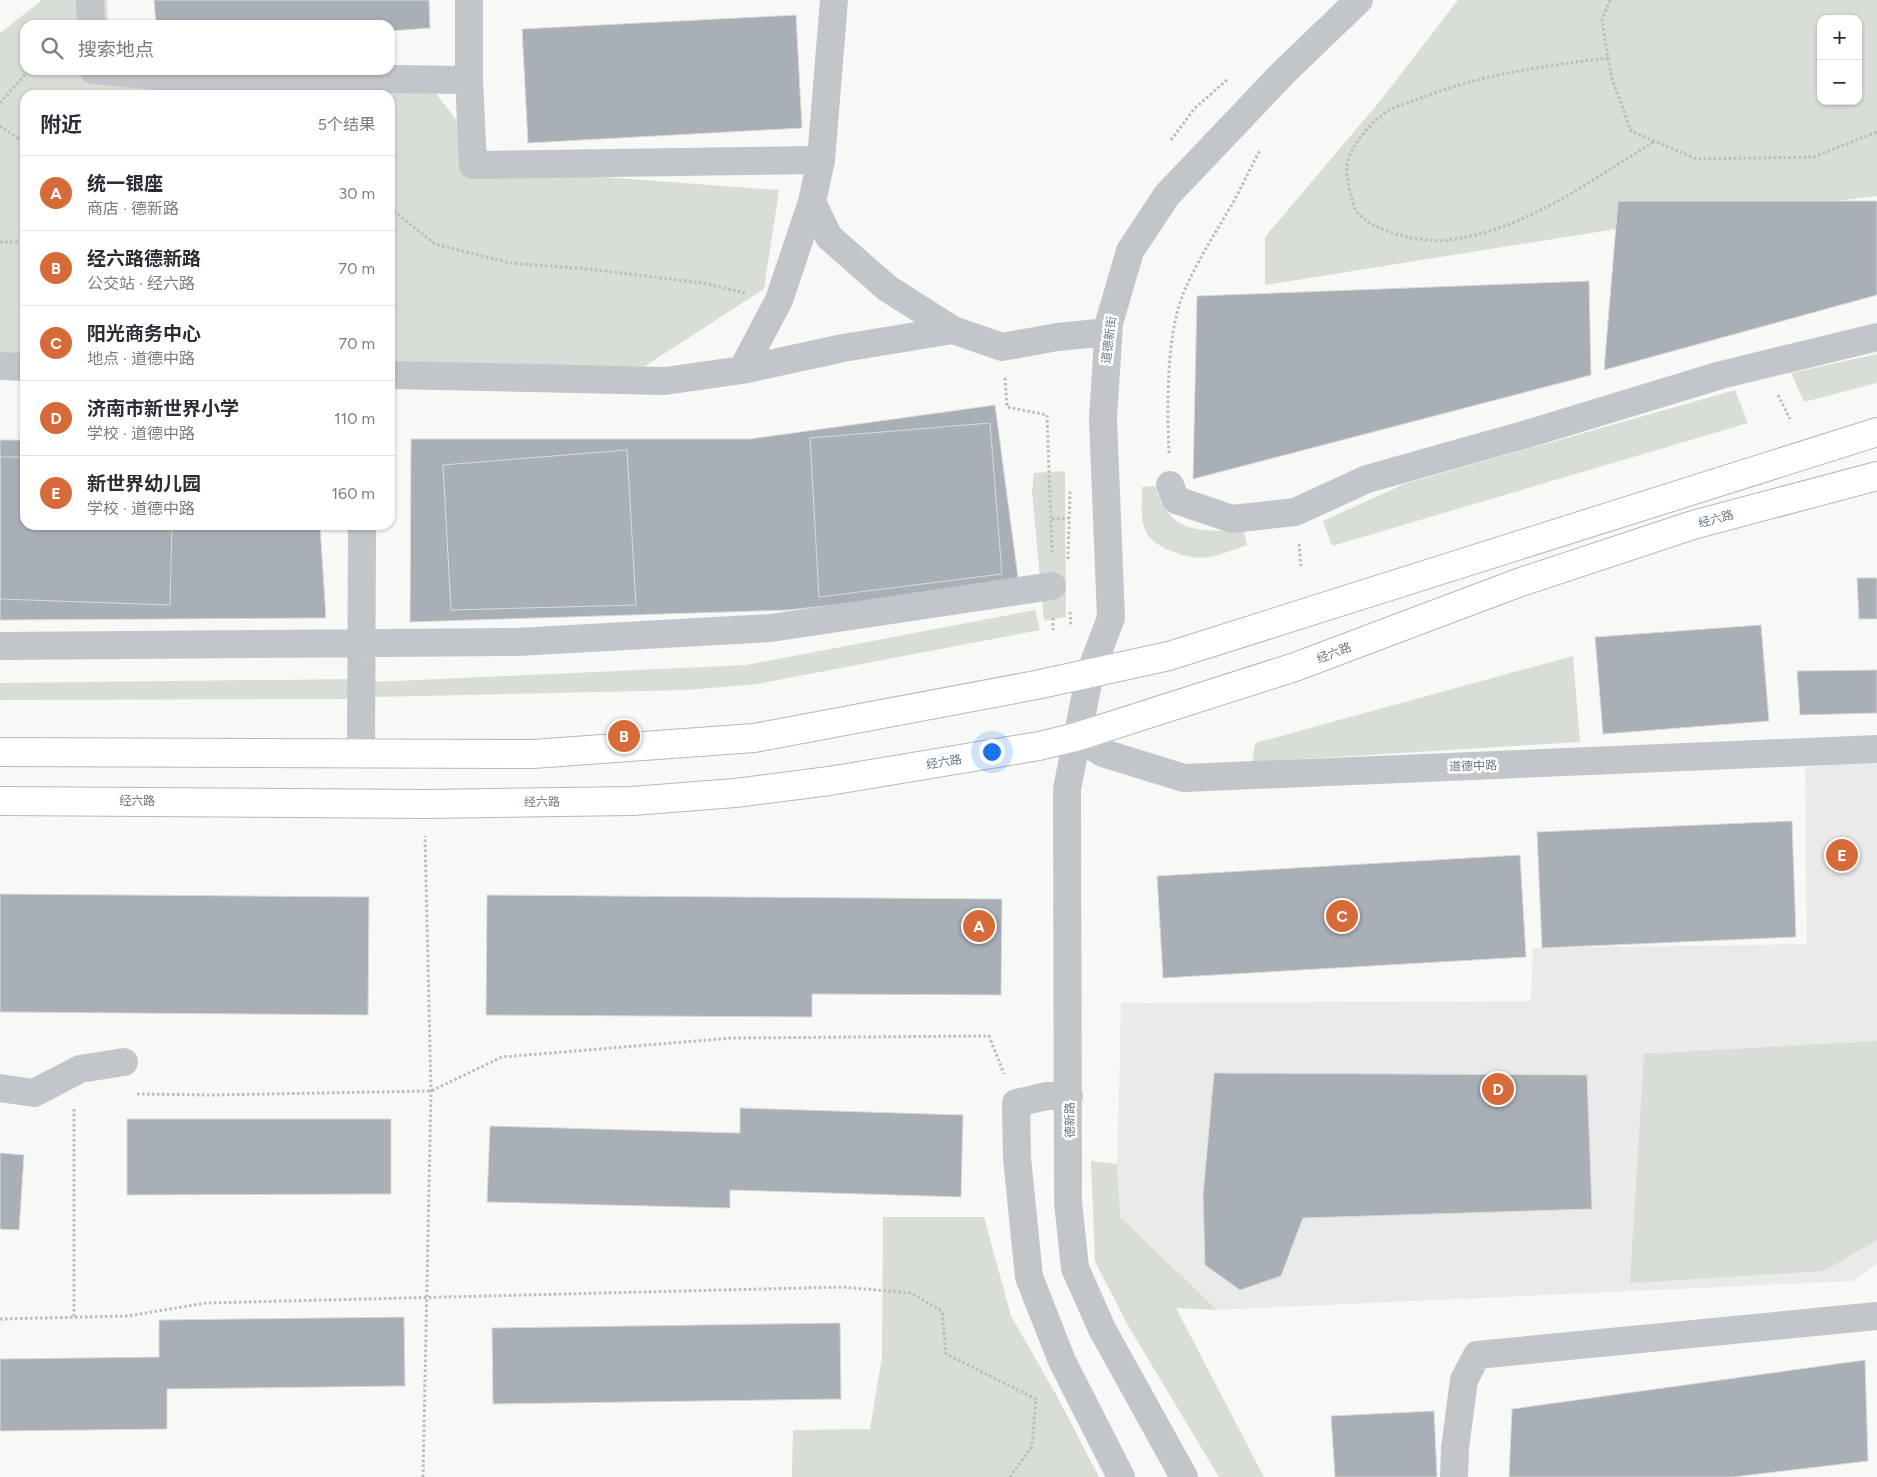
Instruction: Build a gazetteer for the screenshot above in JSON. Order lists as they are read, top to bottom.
{
  "streets": {
    "main road": ["经六路"],
    "street": ["道德新街", "道德中路", "德新路"]
  },
  "crossings": [
    ["道德新街", "经六路"],
    ["道德新街", "道德中路"],
    ["道德新街", "德新路"],
    ["经六路", "道德中路"],
    ["经六路", "德新路"],
    ["道德中路", "德新路"]
  ],
  "page": {
    "map_buttons": ["+", "−"],
    "search": "搜索地点",
    "heading": ["附近", "5个结果"],
    "list": [
      {
        "mark": "A",
        "name": "统一银座",
        "note": "商店 · 德新路",
        "value": "30 m"
      },
      {
        "mark": "B",
        "name": "经六路德新路",
        "note": "公交站 · 经六路",
        "value": "70 m"
      },
      {
        "mark": "C",
        "name": "阳光商务中心",
        "note": "地点 · 道德中路",
        "value": "70 m"
      },
      {
        "mark": "D",
        "name": "济南市新世界小学",
        "note": "学校 · 道德中路",
        "value": "110 m"
      },
      {
        "mark": "E",
        "name": "新世界幼儿园",
        "note": "学校 · 道德中路",
        "value": "160 m"
      }
    ],
    "pins": [
      "B",
      "E",
      "C",
      "A",
      "D"
    ]
  }
}
